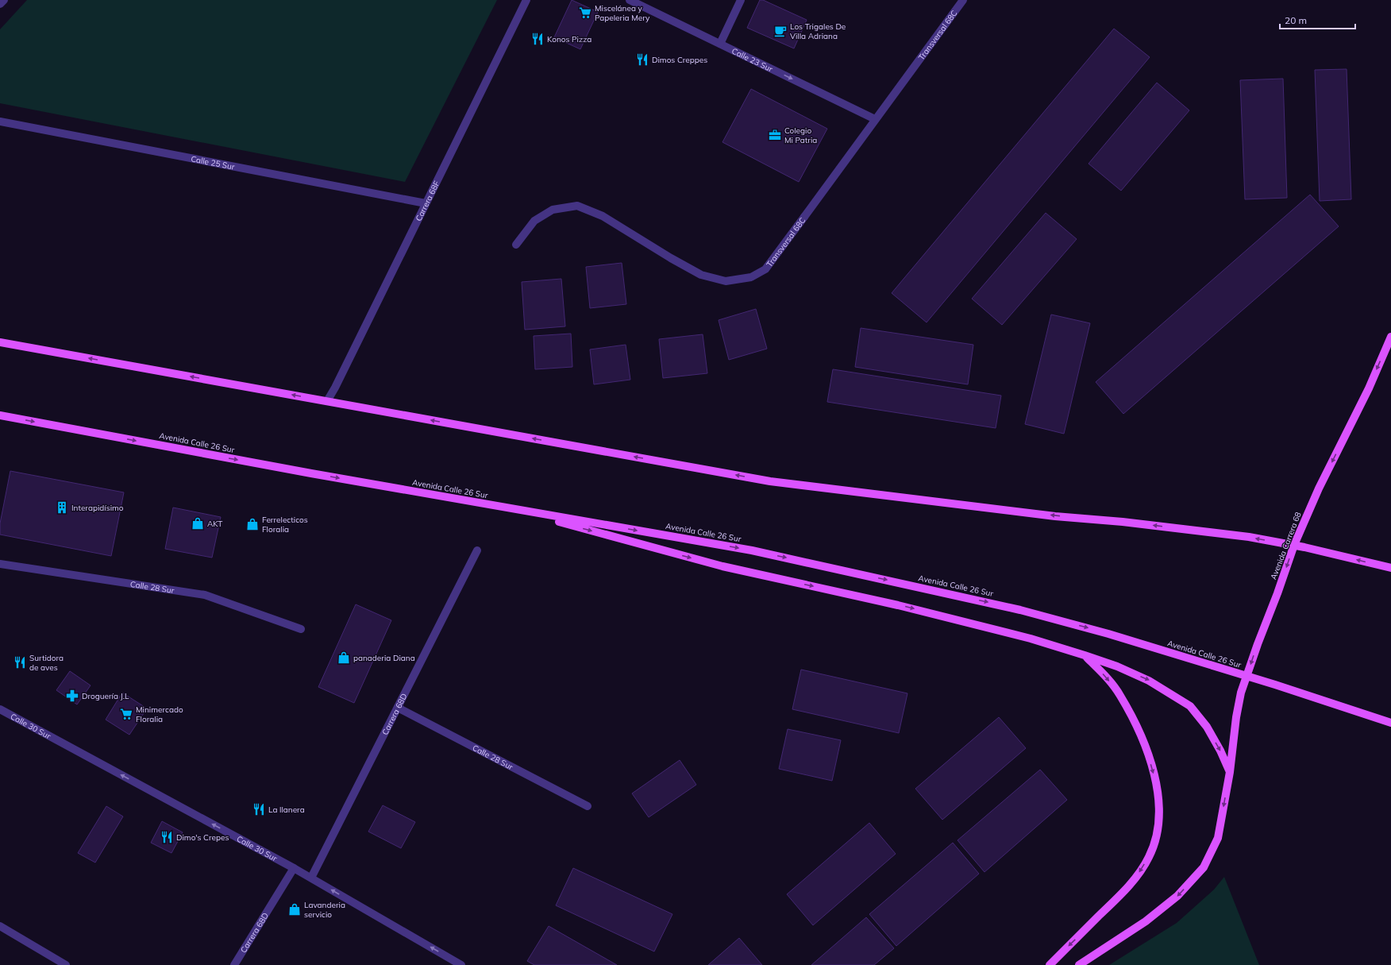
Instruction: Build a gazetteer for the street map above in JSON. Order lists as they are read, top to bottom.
{
  "streets": {
    "main road": ["Avenida Calle 26 Sur", "Avenida Carrera 68"],
    "street": [
      "Transversal 68C",
      "Calle 23 Sur",
      "Calle 25 Sur",
      "Carrera 68F",
      "Calle 28 Sur",
      "Carrera 68D",
      "Calle 30 Sur"
    ]
  },
  "crossings": [
    ["Transversal 68C", "Calle 23 Sur"],
    ["Calle 25 Sur", "Carrera 68F"],
    ["Calle 28 Sur", "Carrera 68D"],
    ["Carrera 68D", "Calle 30 Sur"]
  ],
  "one_way": ["Calle 23 Sur", "Avenida Carrera 68", "Calle 30 Sur"],
  "places": {
    "supermarket": ["Miscelánea y Papeleria Mery", "Minimercado Floralia"],
    "cafe": ["Los Trigales De Villa Adriana"],
    "restaurant": [
      "Konos Pizza",
      "Dimos Creppes",
      "Surtidora de aves",
      "La llanera",
      "Dimo's Crepes"
    ],
    "office": ["Colegio Mi Patria"],
    "building": ["Interapidísimo"],
    "shop": [
      "AKT",
      "Ferrelecticos Floralia",
      "panaderia Diana",
      "Lavanderia servicio"
    ],
    "pharmacy": ["Droguería J.L"]
  },
  "scale_bar": "20 m"
}
